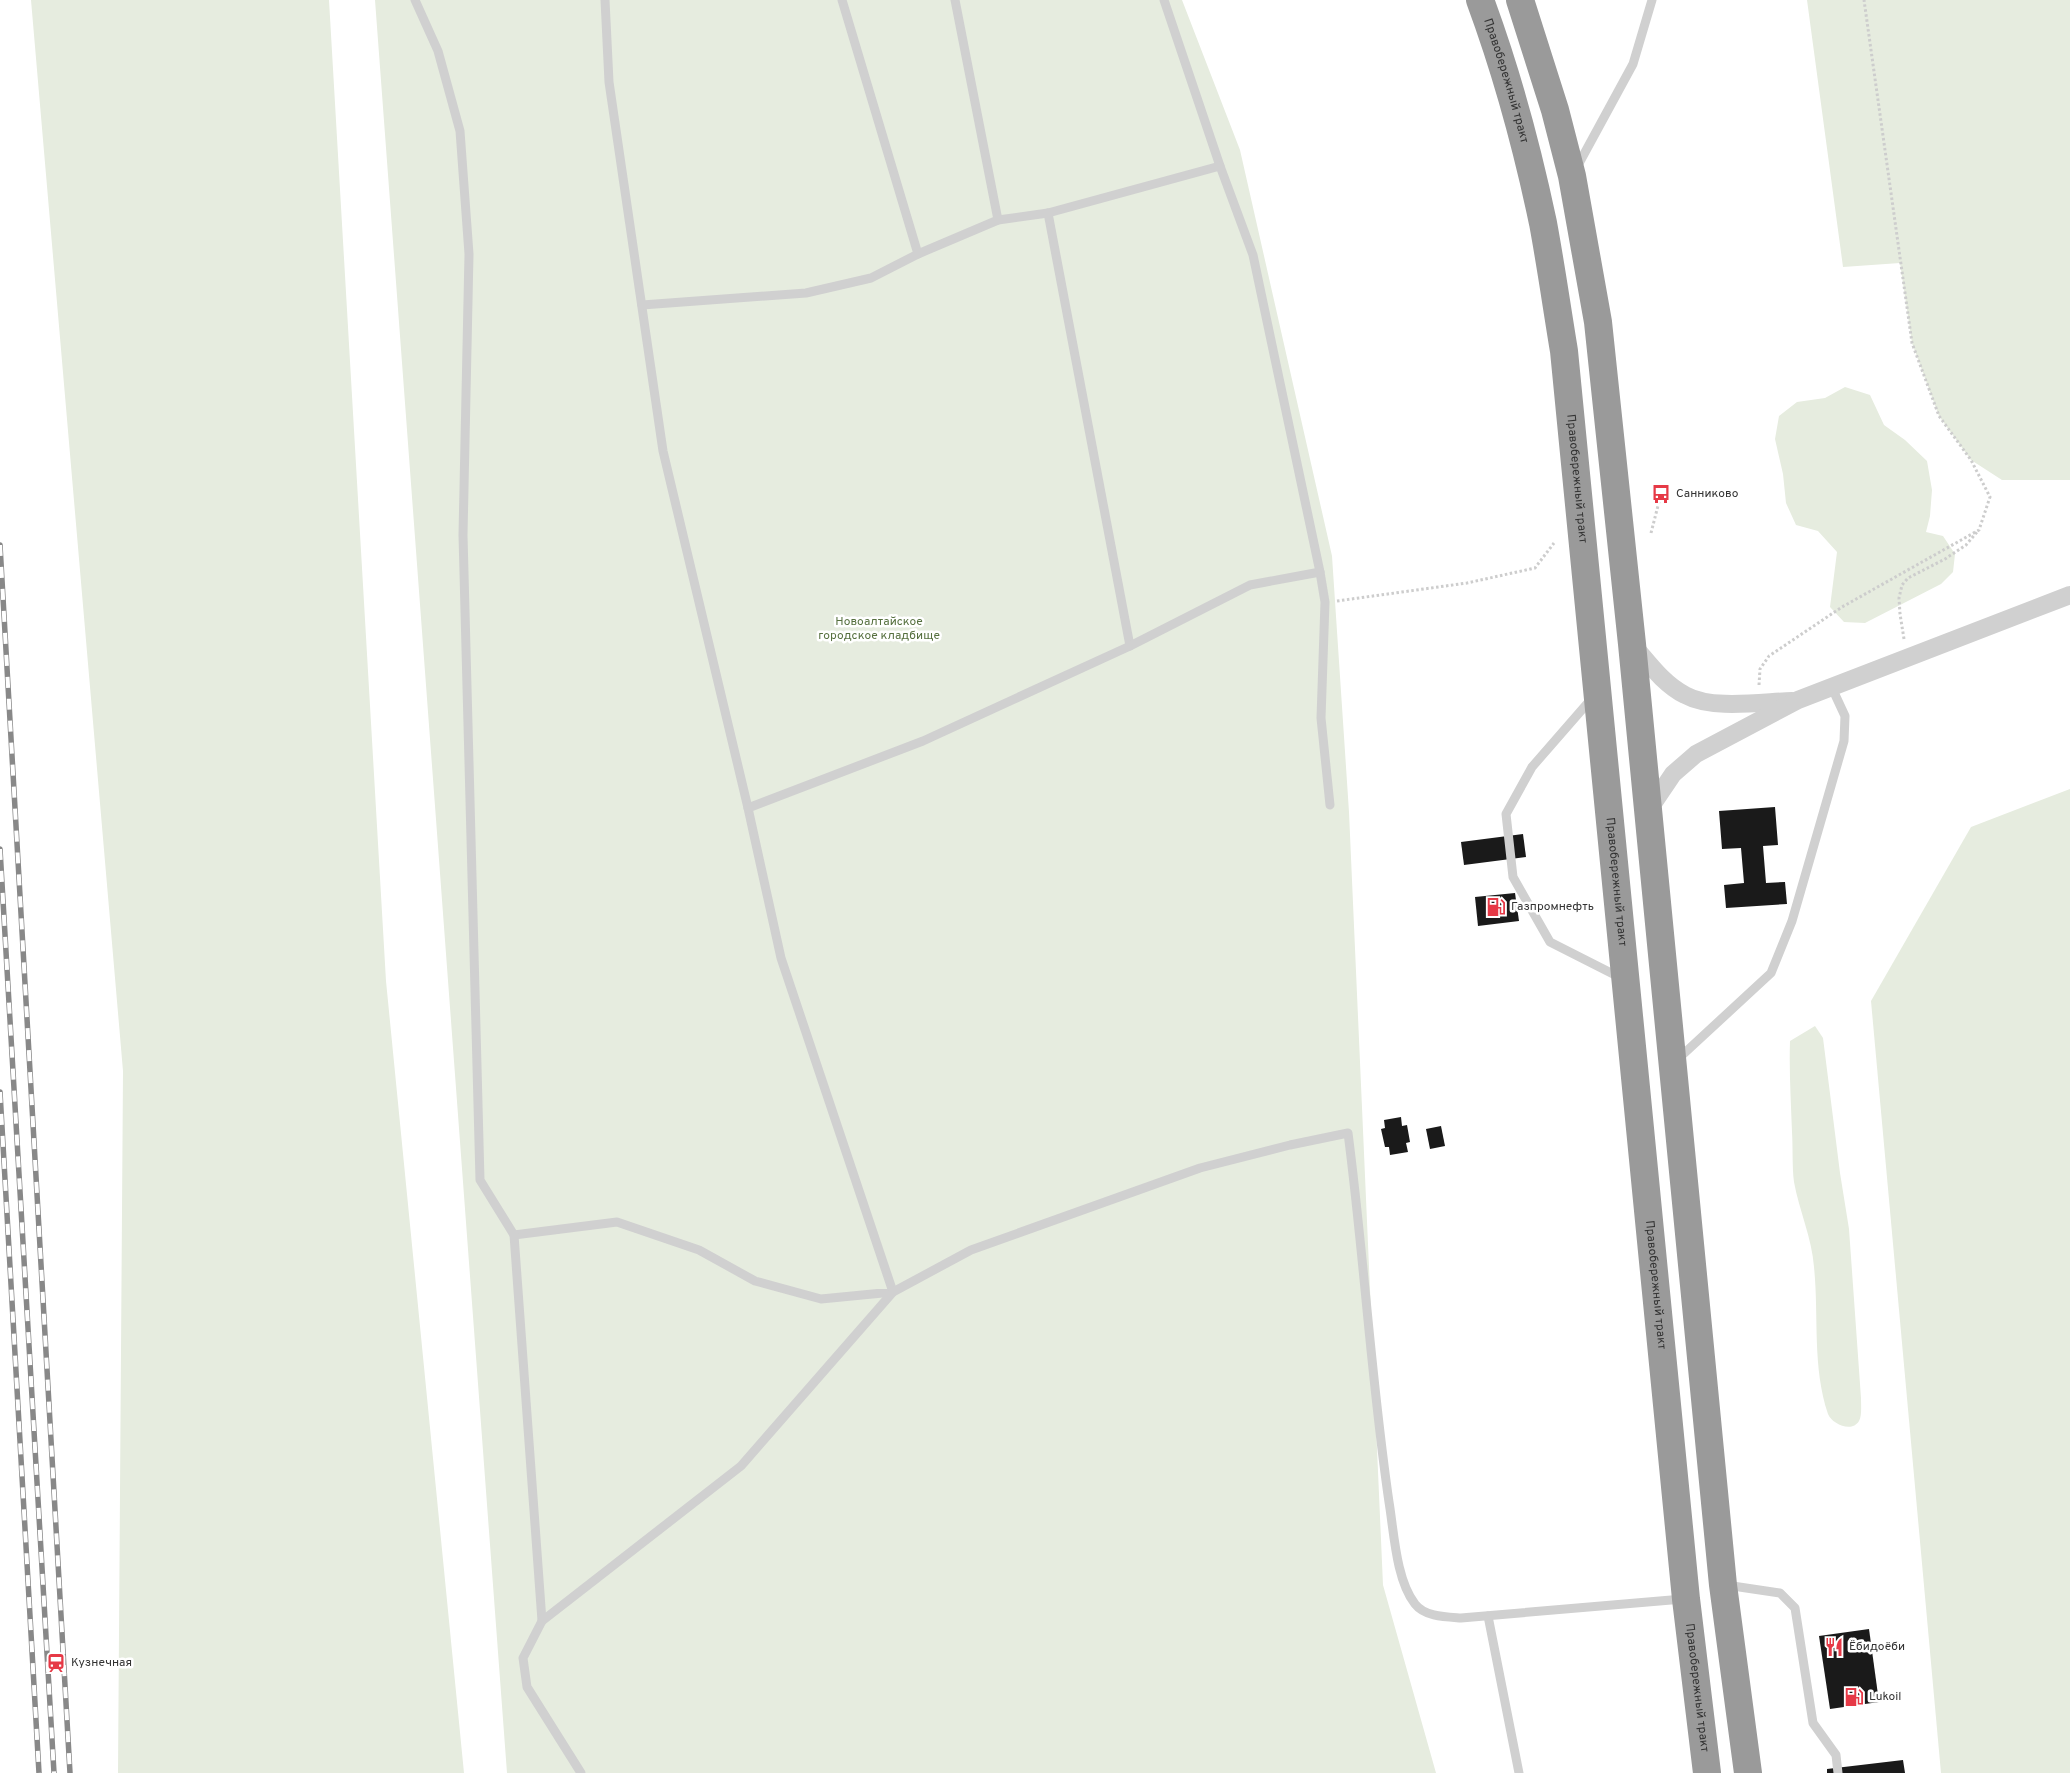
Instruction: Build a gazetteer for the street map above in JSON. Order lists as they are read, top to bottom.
{
  "streets": {
    "highway": ["Правобережный тракт"]
  },
  "parks": ["Новоалтайское городское кладбище"],
  "places": {
    "bus stop": ["Санниково"],
    "fuel station": ["Газпромнефть", "Lukoil"],
    "restaurant": ["Ёбидоёби"],
    "station": ["Кузнечная"]
  }
}
